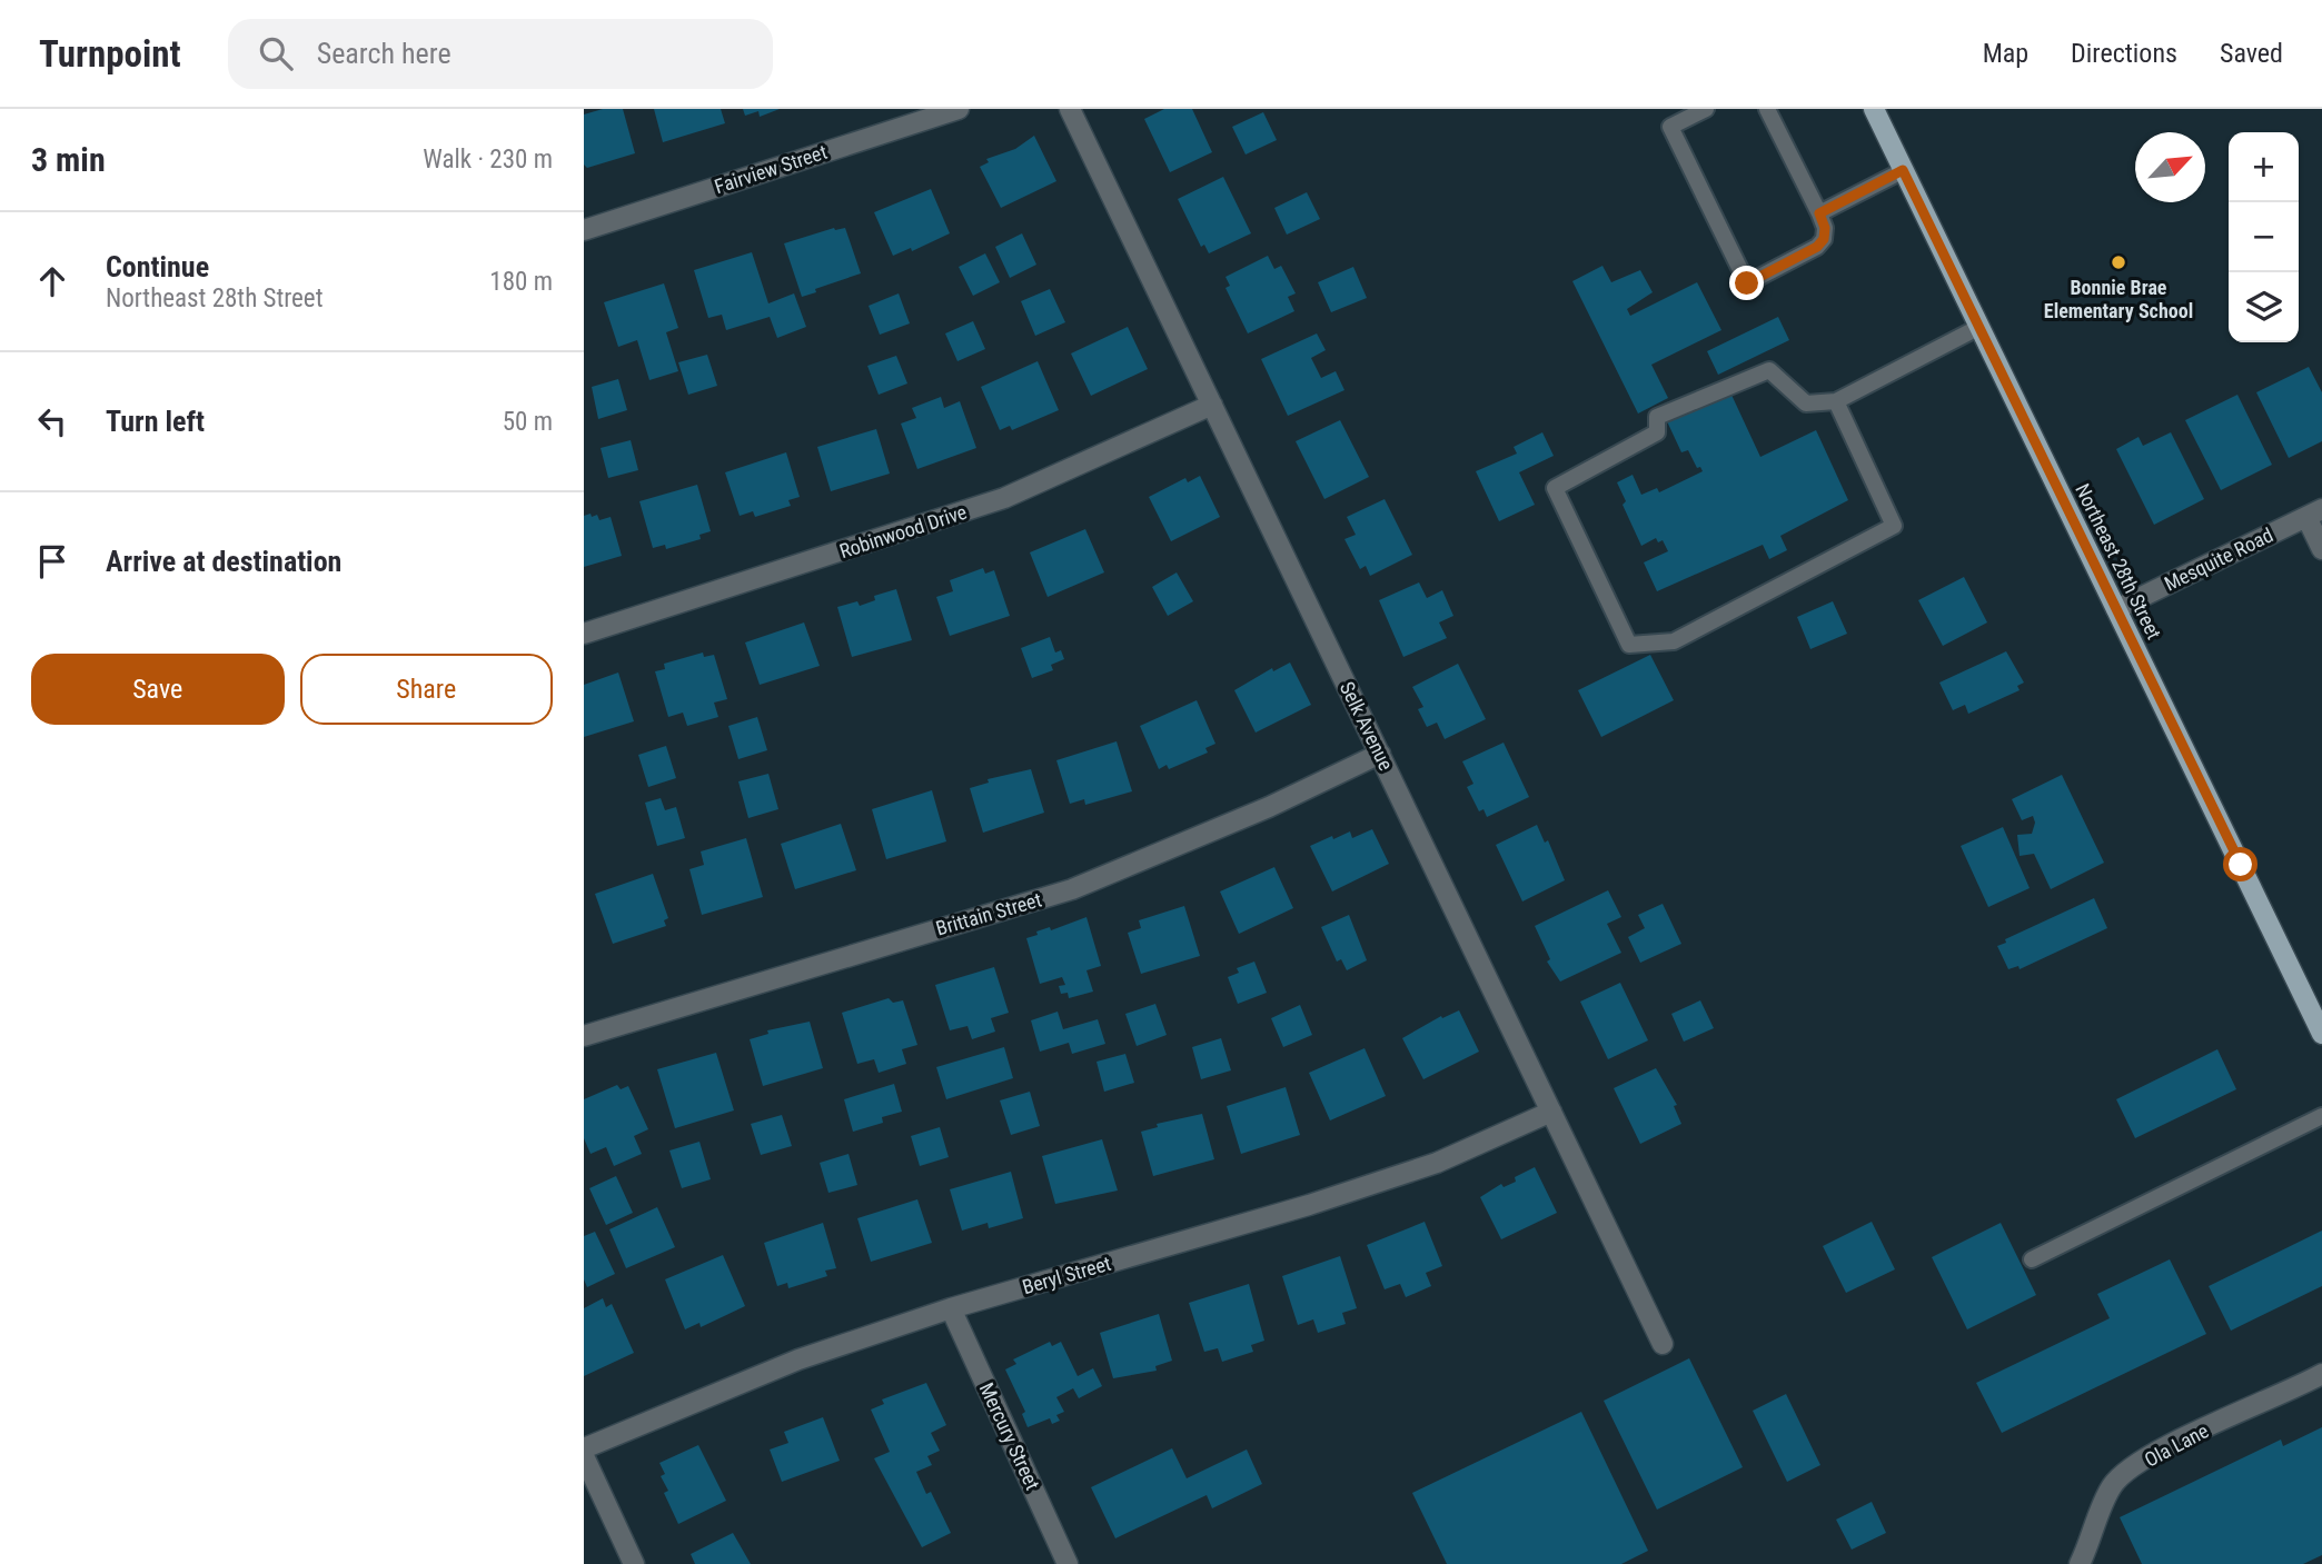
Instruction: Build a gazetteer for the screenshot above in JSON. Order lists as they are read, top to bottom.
{
  "streets": {
    "main road": ["Northeast 28th Street"],
    "street": [
      "Fairview Street",
      "Robinwood Drive",
      "Mesquite Road",
      "Selk Avenue",
      "Brittain Street",
      "Beryl Street",
      "Mercury Street",
      "Ola Lane"
    ]
  },
  "crossings": [
    ["Robinwood Drive", "Selk Avenue"],
    ["Mesquite Road", "Northeast 28th Street"],
    ["Selk Avenue", "Brittain Street"],
    ["Selk Avenue", "Beryl Street"],
    ["Beryl Street", "Mercury Street"]
  ],
  "places": ["Bonnie Brae Elementary School"],
  "north": "top right",
  "page": {
    "header": "Turnpoint",
    "search": "Search here",
    "nav": ["Map", "Directions", "Saved"],
    "heading": ["3 min", "Walk · 230 m"],
    "map_buttons": ["+", "−"],
    "list": [
      ["Continue", "Northeast 28th Street", "180 m"],
      ["Turn left", "50 m"],
      "Arrive at destination"
    ],
    "buttons": ["Save", "Share"]
  }
}
